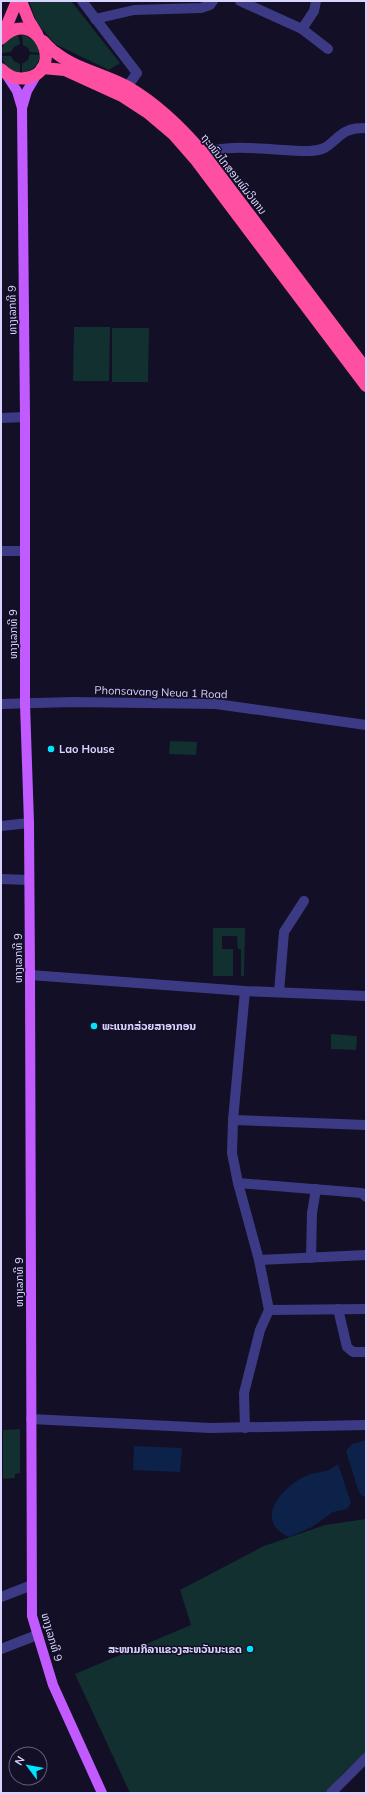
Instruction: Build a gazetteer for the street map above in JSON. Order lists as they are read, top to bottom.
{
  "streets": {
    "highway": ["ຖະໜົນໄກສອນພົມວິຫານ"],
    "main road": ["ທາງເລກທີ 9"],
    "street": ["Phonsavang Neua 1 Road"]
  },
  "crossings": [
    ["ຖະໜົນໄກສອນພົມວິຫານ", "ທາງເລກທີ 9"],
    ["ທາງເລກທີ 9", "Phonsavang Neua 1 Road"]
  ],
  "places": ["Lao House", "ພະແນກສ່ວຍສາອາກອນ", "ສະໜາມກິລາແຂວງສະຫວັນນະເຂດ"],
  "north": "top left"
}
